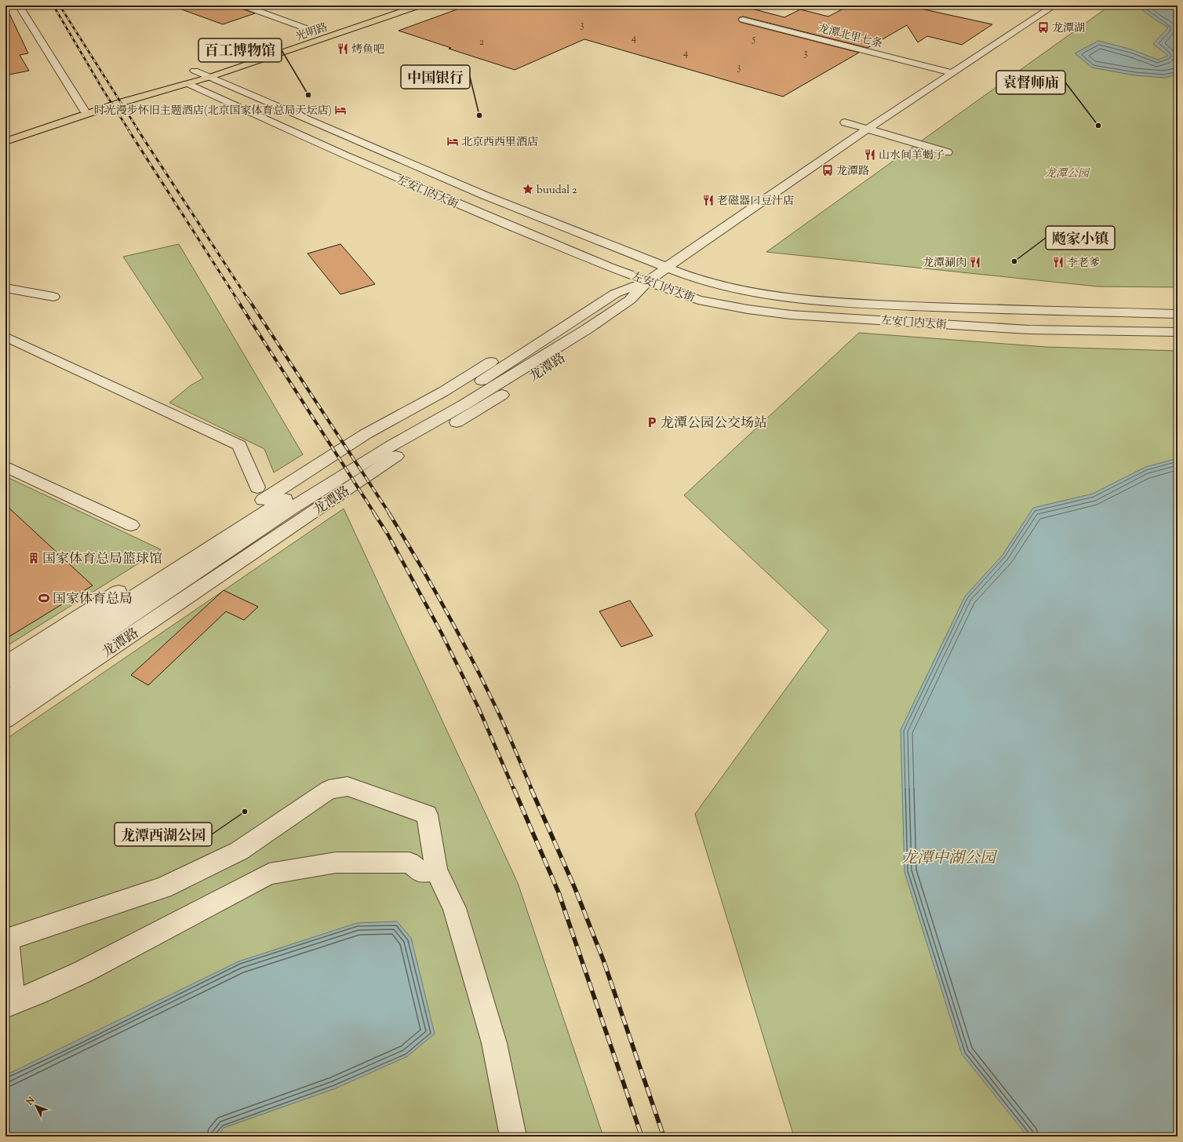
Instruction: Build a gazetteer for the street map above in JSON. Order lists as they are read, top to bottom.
{
  "streets": {
    "main road": ["光明路"],
    "street": ["龙潭北里七条", "左安门内大街", "龙潭路"]
  },
  "crossings": [
    ["光明路", "左安门内大街"],
    ["龙潭北里七条", "龙潭路"],
    ["左安门内大街", "龙潭路"]
  ],
  "parks": ["龙潭公园", "龙潭中湖公园"],
  "places": {
    "bus stop": ["龙潭湖", "龙潭路"],
    "restaurant": [
      "烤鱼吧",
      "山水间羊蝎子",
      "老磁器口豆汁店",
      "龙潭涮肉",
      "李老爹"
    ],
    "other": [
      "百工博物馆",
      "中国银行",
      "袁督师庙",
      "飏家小镇",
      "龙潭西湖公园"
    ],
    "hotel": ["时光漫步怀旧主题酒店(北京国家体育总局天坛店)", "北京西西里酒店"],
    "place": ["buudal 2"],
    "parking": ["龙潭公园公交场站"],
    "building": ["国家体育总局篮球馆"],
    "sports": ["国家体育总局"]
  },
  "house_numbers": [
    "3",
    "4",
    "5",
    "2",
    "4",
    "3",
    "3"
  ],
  "north": "top left"
}
